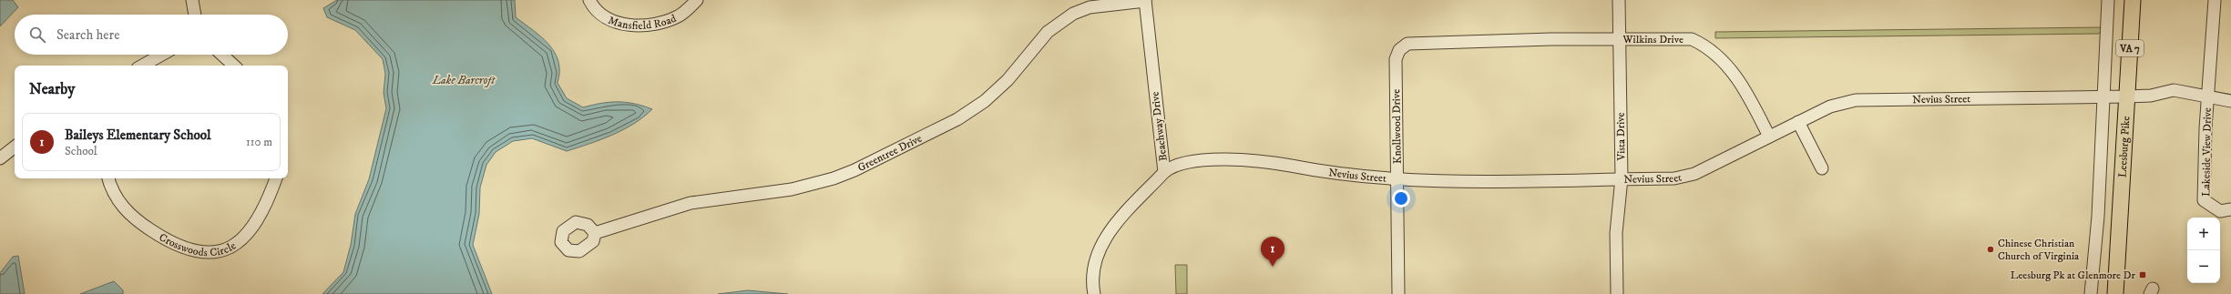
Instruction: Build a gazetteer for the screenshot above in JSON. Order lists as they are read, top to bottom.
{
  "streets": {
    "main road": ["VA 7", "Leesburg Pike"],
    "street": [
      "Mansfield Road",
      "Wilkins Drive",
      "Nevius Street",
      "Beachway Drive",
      "Knollwood Drive",
      "Vista Drive",
      "Lakeside View Drive",
      "Greentree Drive",
      "Crosswoods Circle"
    ]
  },
  "crossings": [
    ["Wilkins Drive", "Nevius Street"],
    ["Wilkins Drive", "Knollwood Drive"],
    ["Wilkins Drive", "Vista Drive"],
    ["Nevius Street", "Beachway Drive"],
    ["Nevius Street", "Knollwood Drive"],
    ["Nevius Street", "Vista Drive"],
    ["Nevius Street", "Leesburg Pike"],
    ["Nevius Street", "Lakeside View Drive"],
    ["Beachway Drive", "Greentree Drive"],
    ["Leesburg Pike", "Lakeside View Drive"]
  ],
  "water": ["Lake Barcroft"],
  "places": {
    "other": ["Chinese Christian Church of Virginia"],
    "transit": ["Leesburg Pk at Glenmore Dr"]
  },
  "page": {
    "search": "Search here",
    "heading": "Nearby",
    "list": [
      {
        "mark": "1",
        "name": "Baileys Elementary School",
        "note": "School",
        "value": "110 m"
      }
    ],
    "map_buttons": ["+", "−"],
    "pins": "1"
  }
}
